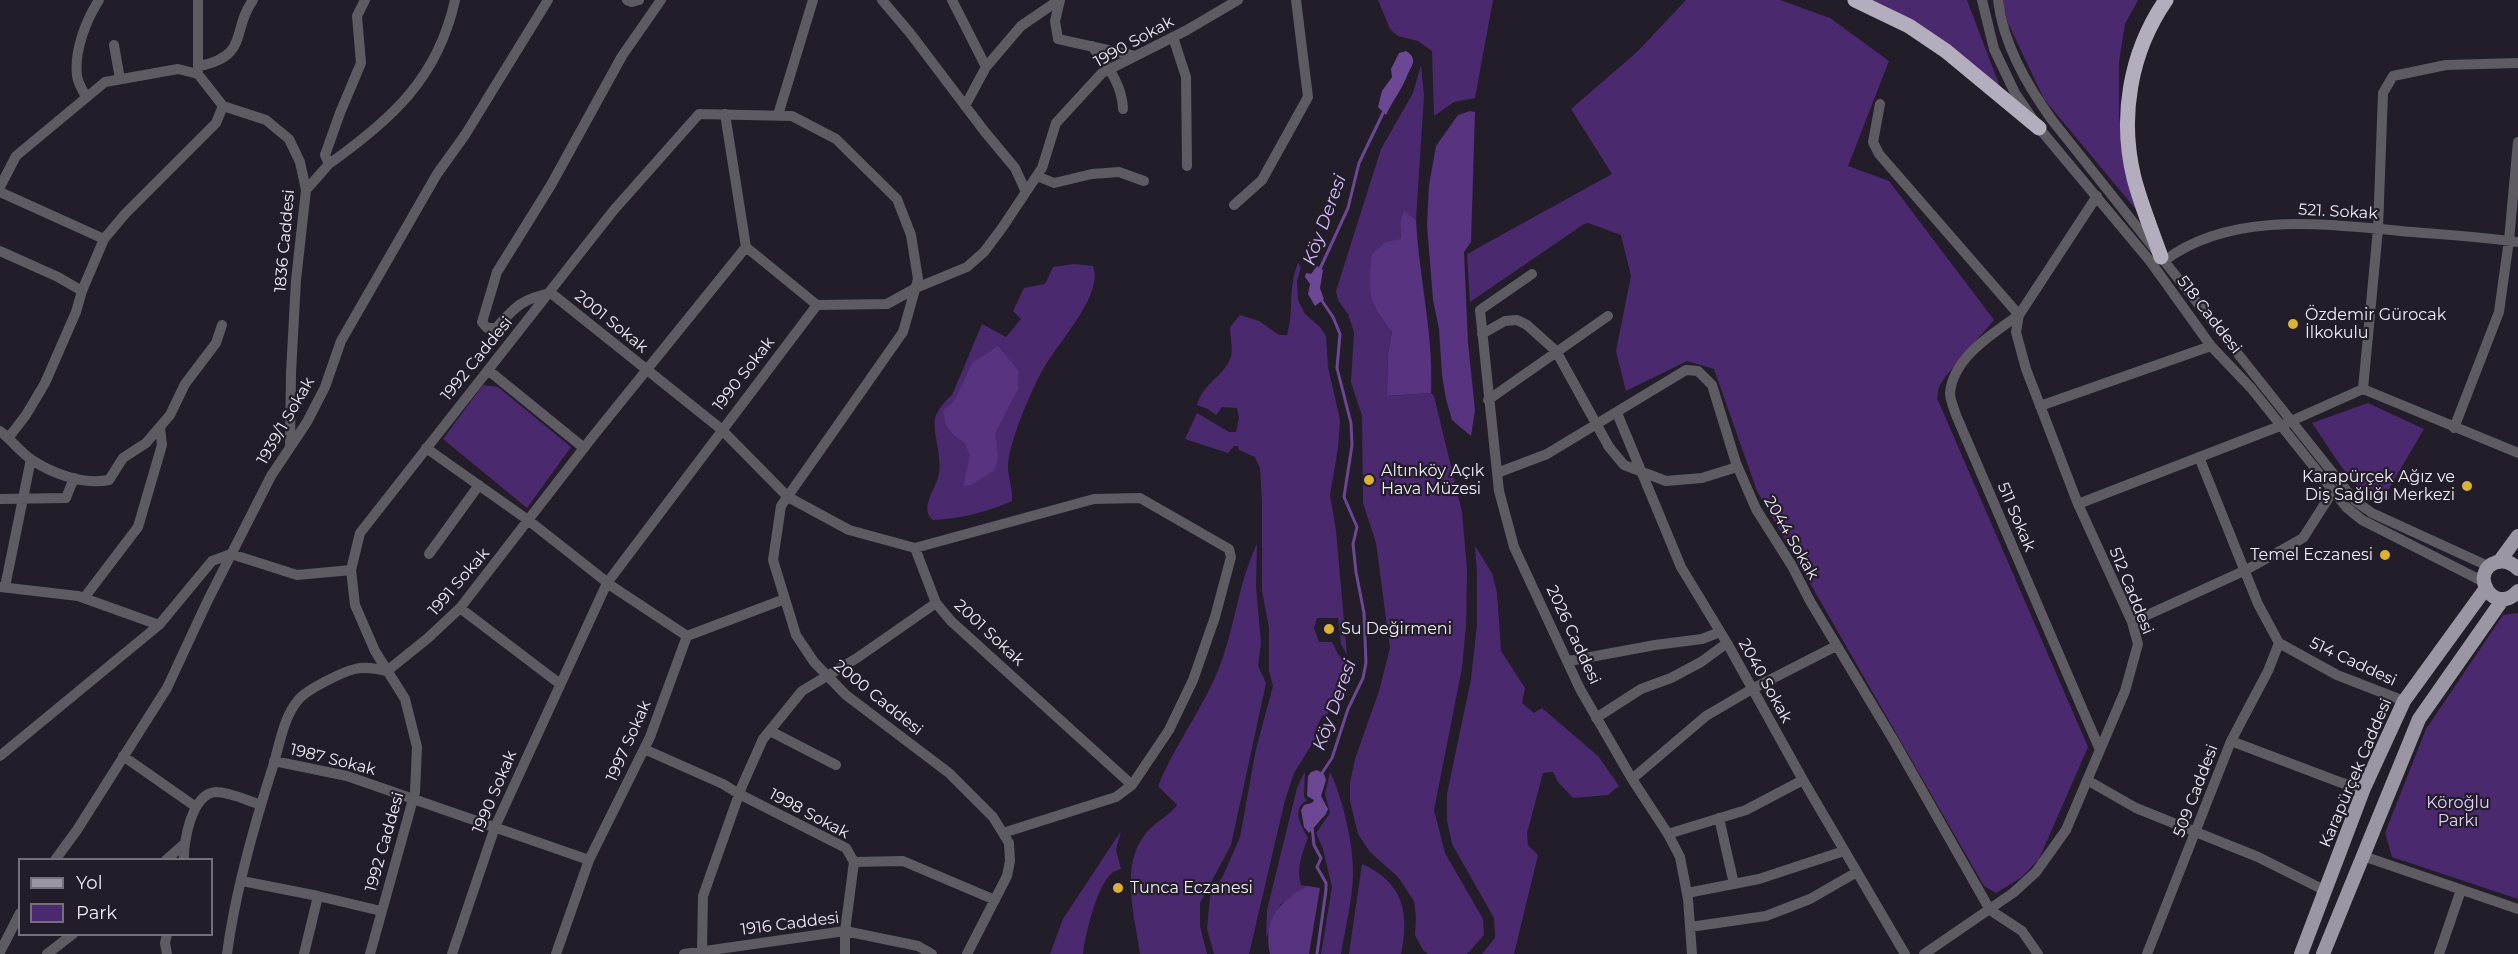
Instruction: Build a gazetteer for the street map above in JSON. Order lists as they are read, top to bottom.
{
  "streets": {
    "main road": ["Karapürçek Caddesi"],
    "street": [
      "1990 Sokak",
      "521. Sokak",
      "1836 Caddesi",
      "518 Caddesi",
      "2001 Sokak",
      "1992 Caddesi",
      "1939/1 Sokak",
      "511 Sokak",
      "2044 Sokak",
      "1991 Sokak",
      "512 Caddesi",
      "2026 Caddesi",
      "514 Caddesi",
      "2040 Sokak",
      "2000 Caddesi",
      "1997 Sokak",
      "1987 Sokak",
      "509 Caddesi",
      "1998 Sokak",
      "1916 Caddesi"
    ]
  },
  "crossings": [
    ["1990 Sokak", "2001 Sokak"],
    ["1990 Sokak", "1992 Caddesi"],
    ["1990 Sokak", "2000 Caddesi"],
    ["1990 Sokak", "1987 Sokak"],
    ["521. Sokak", "518 Caddesi"],
    ["1836 Caddesi", "1939/1 Sokak"],
    ["518 Caddesi", "Karapürçek Caddesi"],
    ["2001 Sokak", "1992 Caddesi"],
    ["2001 Sokak", "1991 Sokak"],
    ["2001 Sokak", "2000 Caddesi"],
    ["1992 Caddesi", "1991 Sokak"],
    ["1992 Caddesi", "2000 Caddesi"],
    ["1992 Caddesi", "1987 Sokak"],
    ["511 Sokak", "512 Caddesi"],
    ["2044 Sokak", "512 Caddesi"],
    ["2044 Sokak", "2026 Caddesi"],
    ["2044 Sokak", "2040 Sokak"],
    ["514 Caddesi", "Karapürçek Caddesi"],
    ["514 Caddesi", "509 Caddesi"],
    ["2000 Caddesi", "1998 Sokak"],
    ["1997 Sokak", "1987 Sokak"],
    ["1997 Sokak", "1998 Sokak"]
  ],
  "water": ["Köy Deresi"],
  "parks": ["Köroğlu Parkı"],
  "places": [
    "Özdemir Gürocak İlkokulu",
    "Altınköy Açık Hava Müzesi",
    "Karapürçek Ağız ve Diş Sağlığı Merkezi",
    "Temel Eczanesi",
    "Su Değirmeni",
    "Tunca Eczanesi"
  ],
  "legend": ["Yol", "Park"]
}
